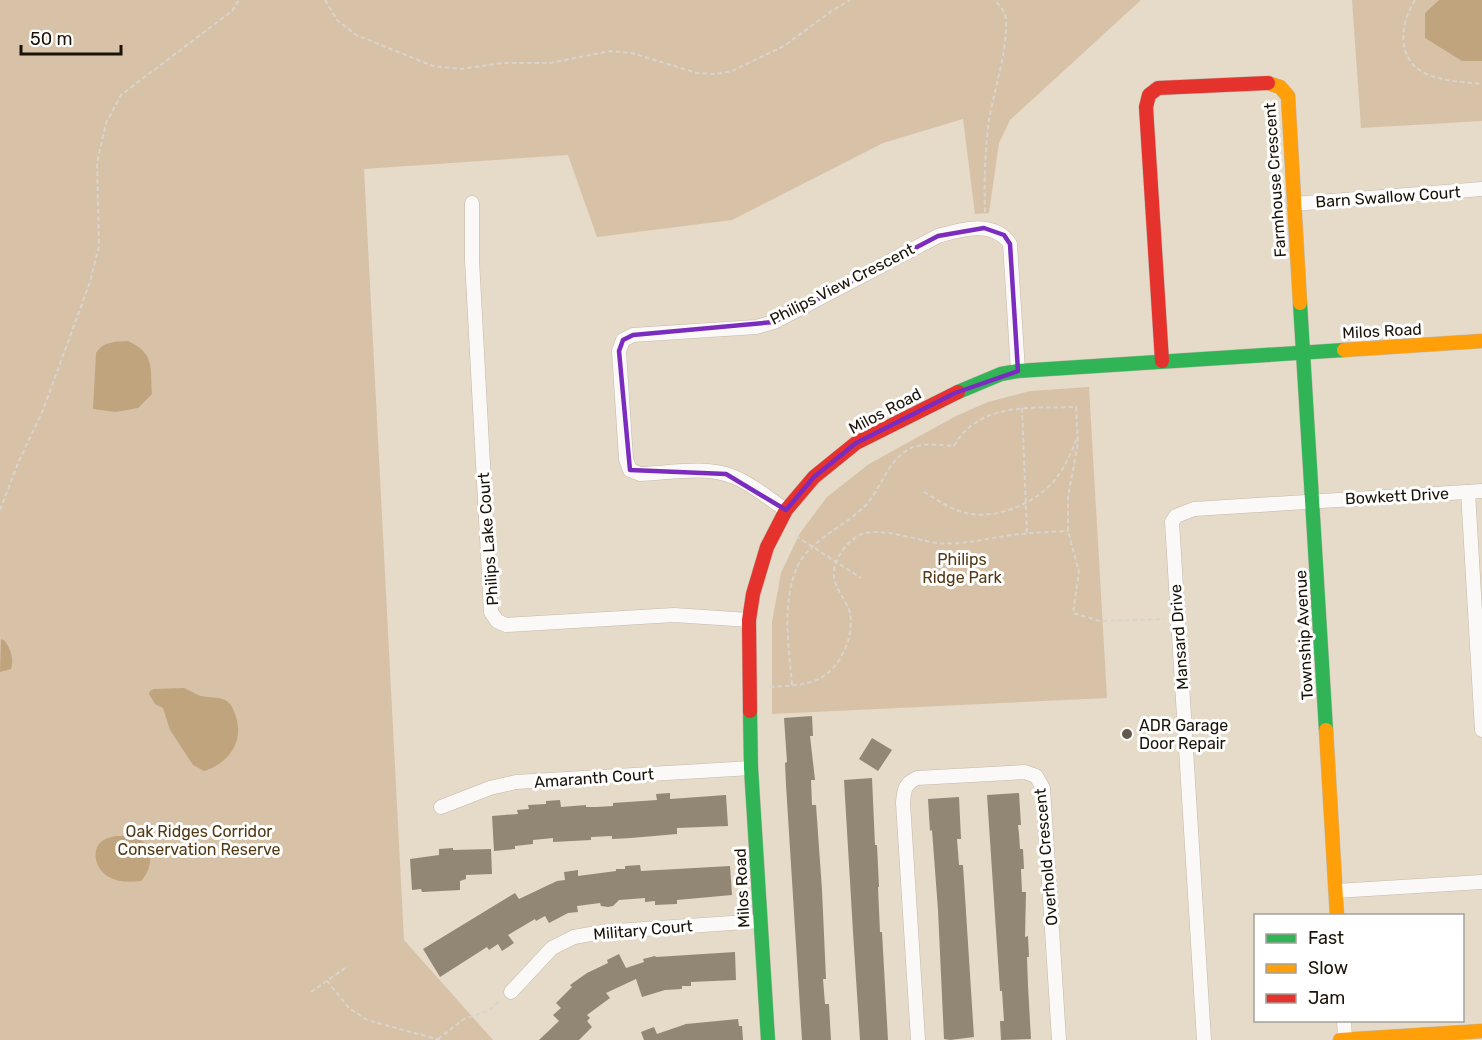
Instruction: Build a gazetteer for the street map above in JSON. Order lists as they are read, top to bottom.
{
  "streets": {
    "street": [
      "Farmhouse Crescent",
      "Barn Swallow Court",
      "Philips View Crescent",
      "Milos Road",
      "Bowkett Drive",
      "Philips Lake Court",
      "Township Avenue",
      "Mansard Drive",
      "Amaranth Court",
      "Overhold Crescent",
      "Military Court"
    ]
  },
  "crossings": [
    ["Farmhouse Crescent", "Barn Swallow Court"],
    ["Farmhouse Crescent", "Milos Road"],
    ["Farmhouse Crescent", "Township Avenue"],
    ["Philips View Crescent", "Milos Road"],
    ["Milos Road", "Philips Lake Court"],
    ["Milos Road", "Township Avenue"],
    ["Milos Road", "Amaranth Court"],
    ["Milos Road", "Military Court"],
    ["Bowkett Drive", "Township Avenue"],
    ["Bowkett Drive", "Mansard Drive"],
    ["Township Avenue", "Mansard Drive"]
  ],
  "parks": ["Philips Ridge Park", "Oak Ridges Corridor Conservation Reserve"],
  "places": ["ADR Garage Door Repair"],
  "legend": ["Fast", "Slow", "Jam"],
  "scale_bar": "50 m"
}
